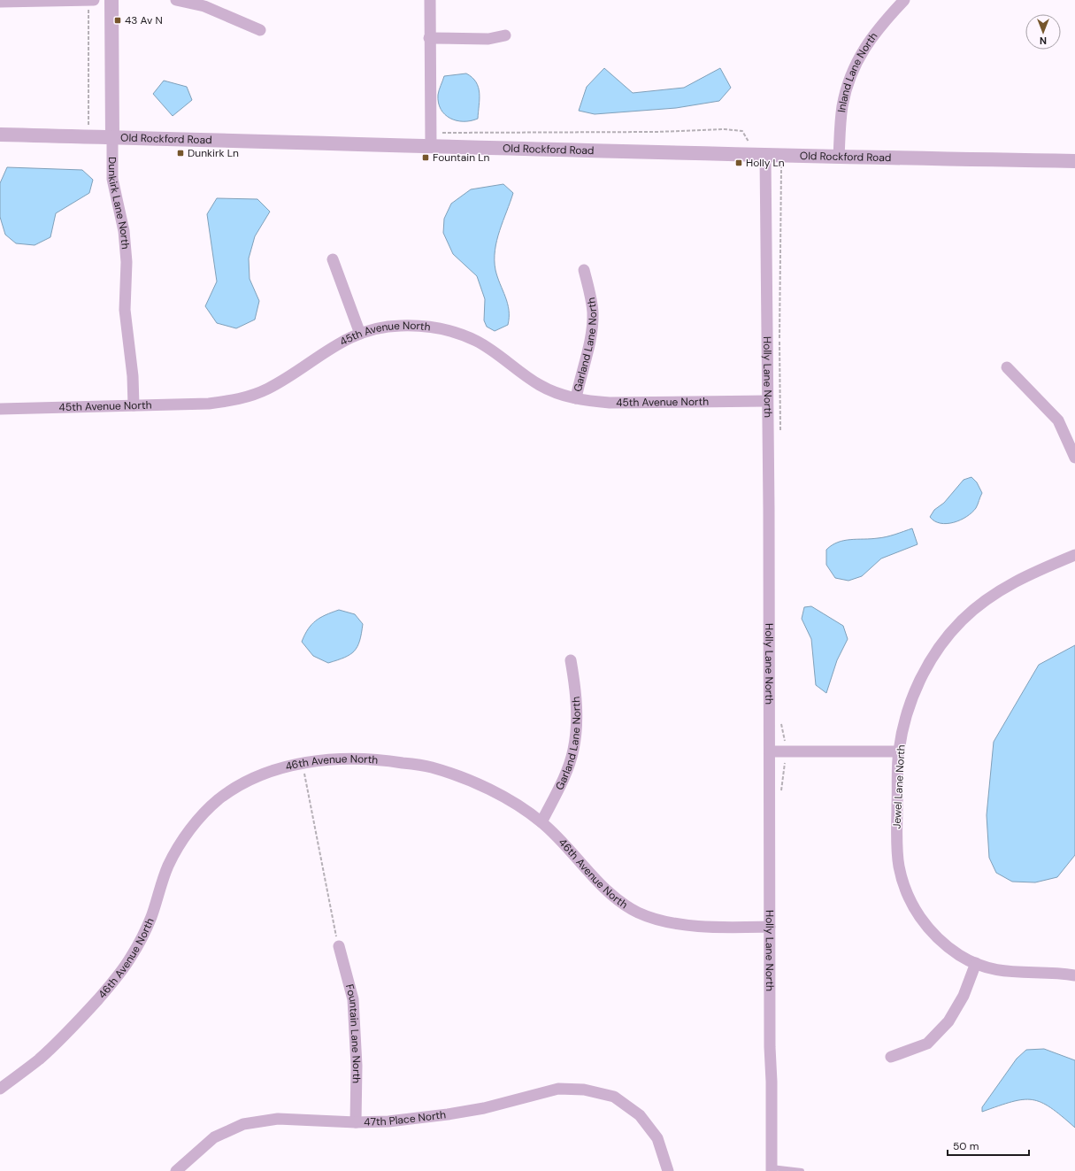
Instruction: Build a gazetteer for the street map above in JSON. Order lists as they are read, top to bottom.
{
  "streets": {
    "street": [
      "Inland Lane North",
      "Old Rockford Road",
      "Dunkirk Lane North",
      "45th Avenue North",
      "Garland Lane North",
      "Holly Lane North",
      "46th Avenue North",
      "Jewel Lane North",
      "Fountain Lane North",
      "47th Place North"
    ]
  },
  "crossings": [
    ["Inland Lane North", "Old Rockford Road"],
    ["Old Rockford Road", "Dunkirk Lane North"],
    ["Old Rockford Road", "Holly Lane North"],
    ["Dunkirk Lane North", "45th Avenue North"],
    ["45th Avenue North", "Garland Lane North"],
    ["45th Avenue North", "Holly Lane North"],
    ["Garland Lane North", "46th Avenue North"],
    ["Holly Lane North", "46th Avenue North"],
    ["Fountain Lane North", "47th Place North"]
  ],
  "places": {
    "transit": [
      "43 Av N",
      "Dunkirk Ln",
      "Fountain Ln",
      "Holly Ln"
    ]
  },
  "scale_bar": "50 m",
  "north": "bottom"
}
